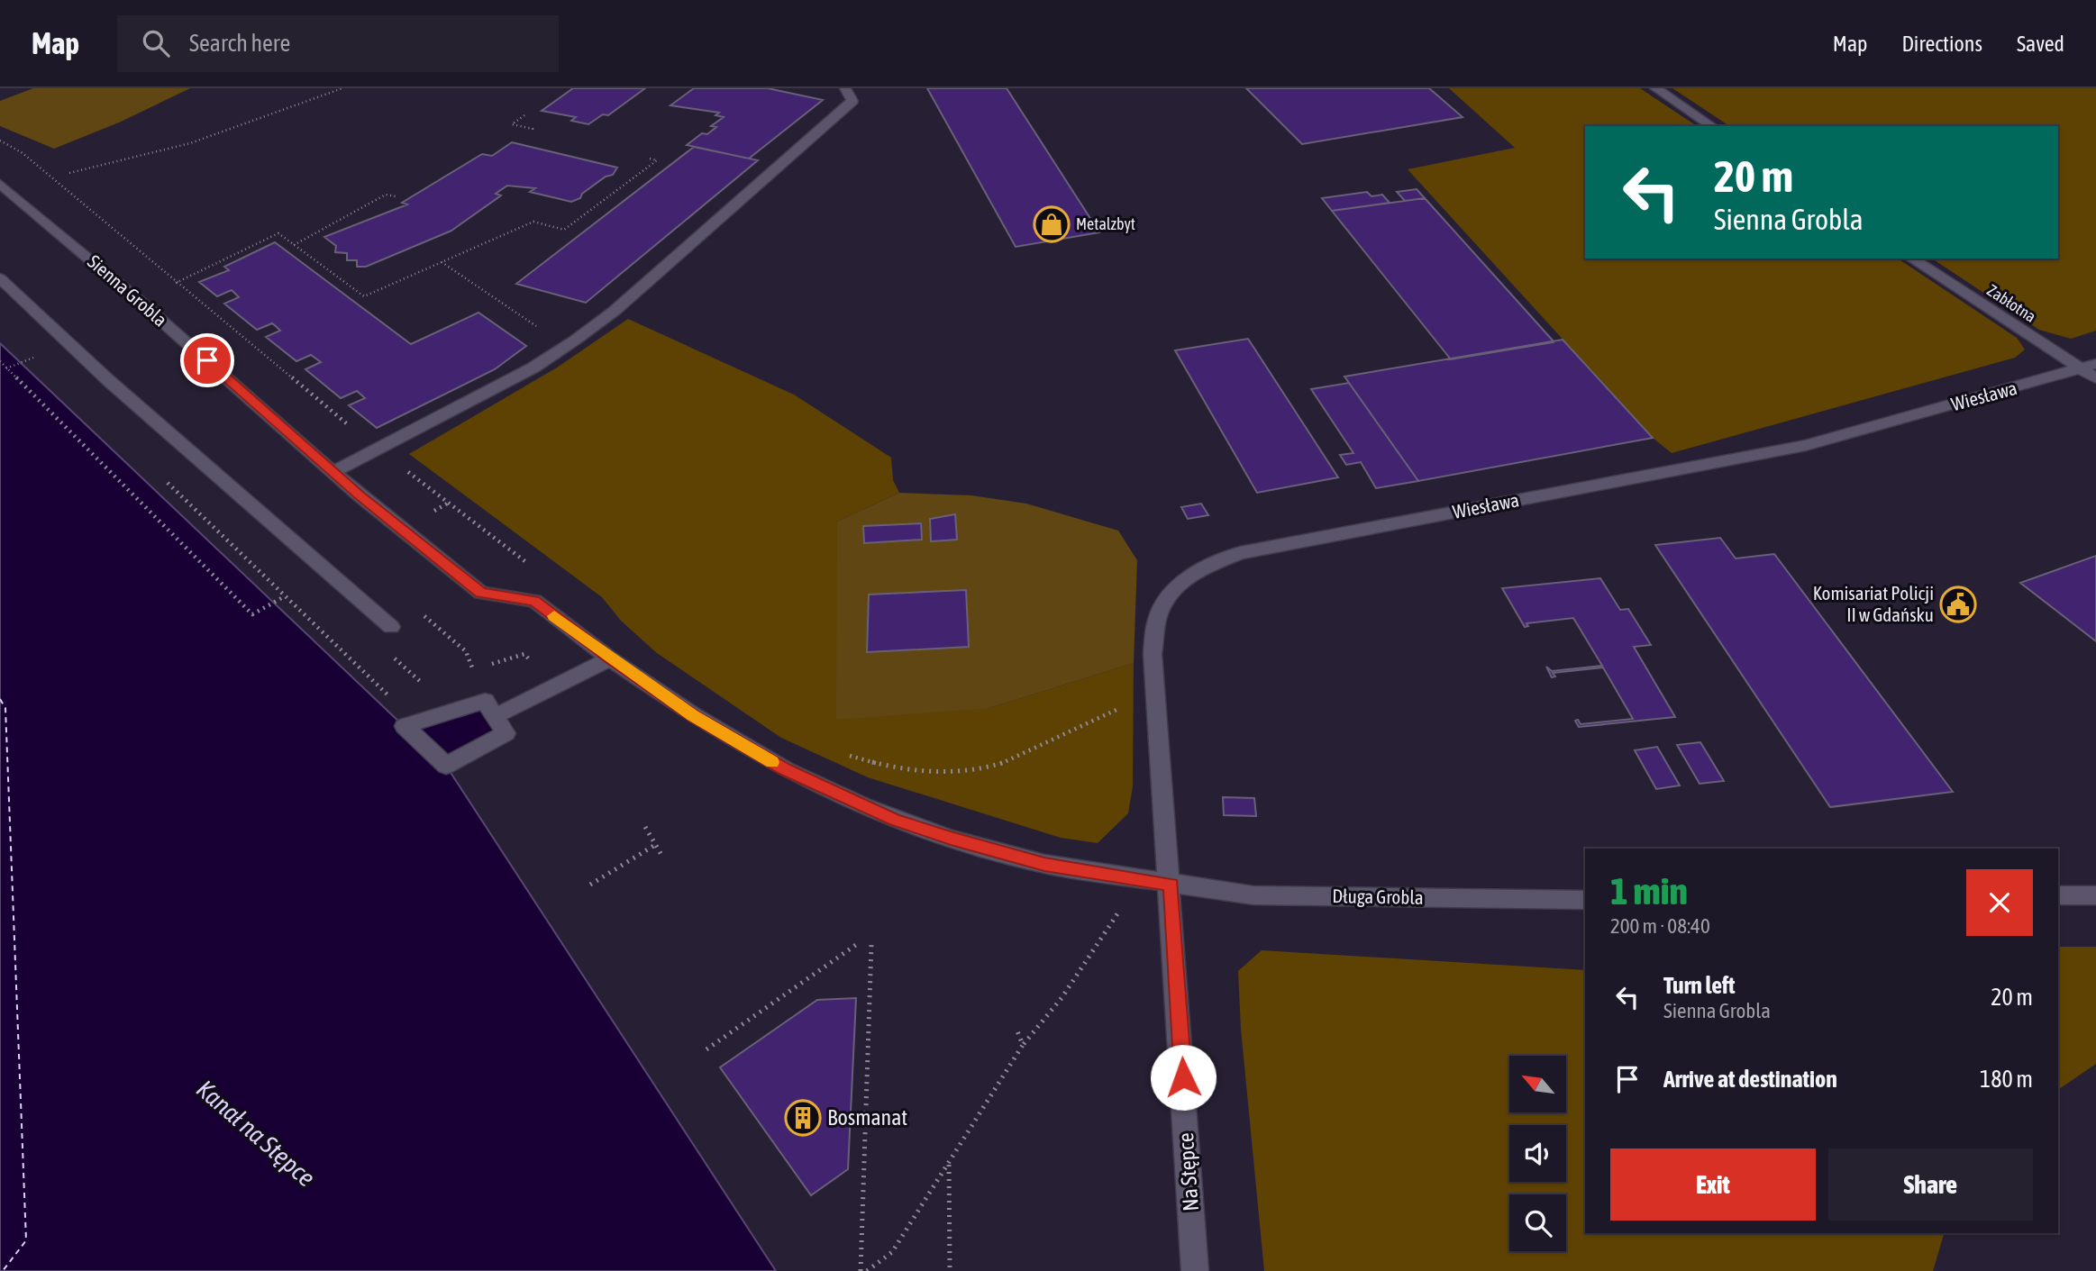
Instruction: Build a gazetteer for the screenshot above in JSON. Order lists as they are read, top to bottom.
{
  "streets": {
    "street": [
      "Sienna Grobla",
      "Zabłotna",
      "Wiesława",
      "Długa Grobla",
      "Na Stępce"
    ]
  },
  "crossings": [
    ["Sienna Grobla", "Wiesława"],
    ["Sienna Grobla", "Długa Grobla"],
    ["Sienna Grobla", "Na Stępce"],
    ["Zabłotna", "Wiesława"],
    ["Wiesława", "Długa Grobla"],
    ["Wiesława", "Na Stępce"],
    ["Długa Grobla", "Na Stępce"]
  ],
  "water": ["Kanał na Stępce"],
  "places": {
    "shop": ["Metalzbyt"],
    "public building": ["Komisariat Policji II w Gdańsku"],
    "building": ["Bosmanat"]
  },
  "north": "top left",
  "page": {
    "header": "Map",
    "search": "Search here",
    "nav": ["Map", "Directions", "Saved"],
    "turn": ["20 m", "Sienna Grobla"],
    "heading": ["1 min", "200 m · 08:40"],
    "list": [
      {
        "name": "Turn left",
        "note": "Sienna Grobla",
        "value": "20 m"
      },
      {
        "name": "Arrive at destination",
        "value": "180 m"
      }
    ],
    "buttons": ["Exit", "Share"]
  }
}
